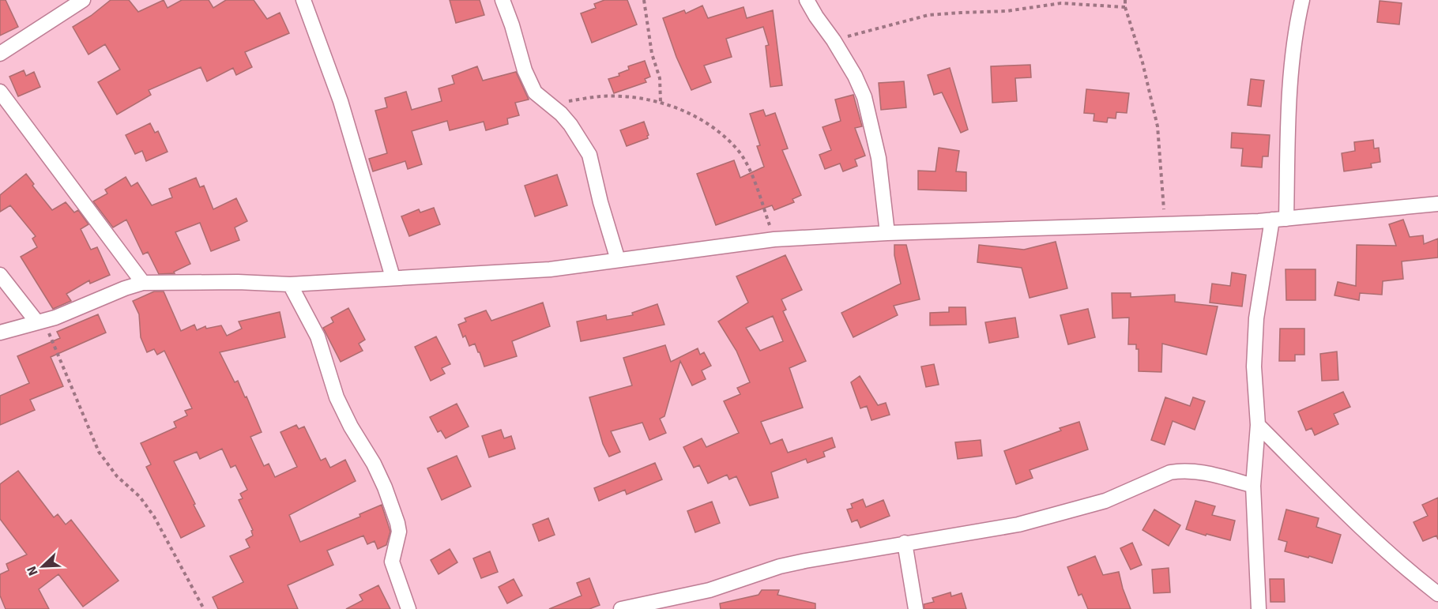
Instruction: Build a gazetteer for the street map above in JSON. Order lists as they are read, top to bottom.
{
  "north": "bottom left"
}
